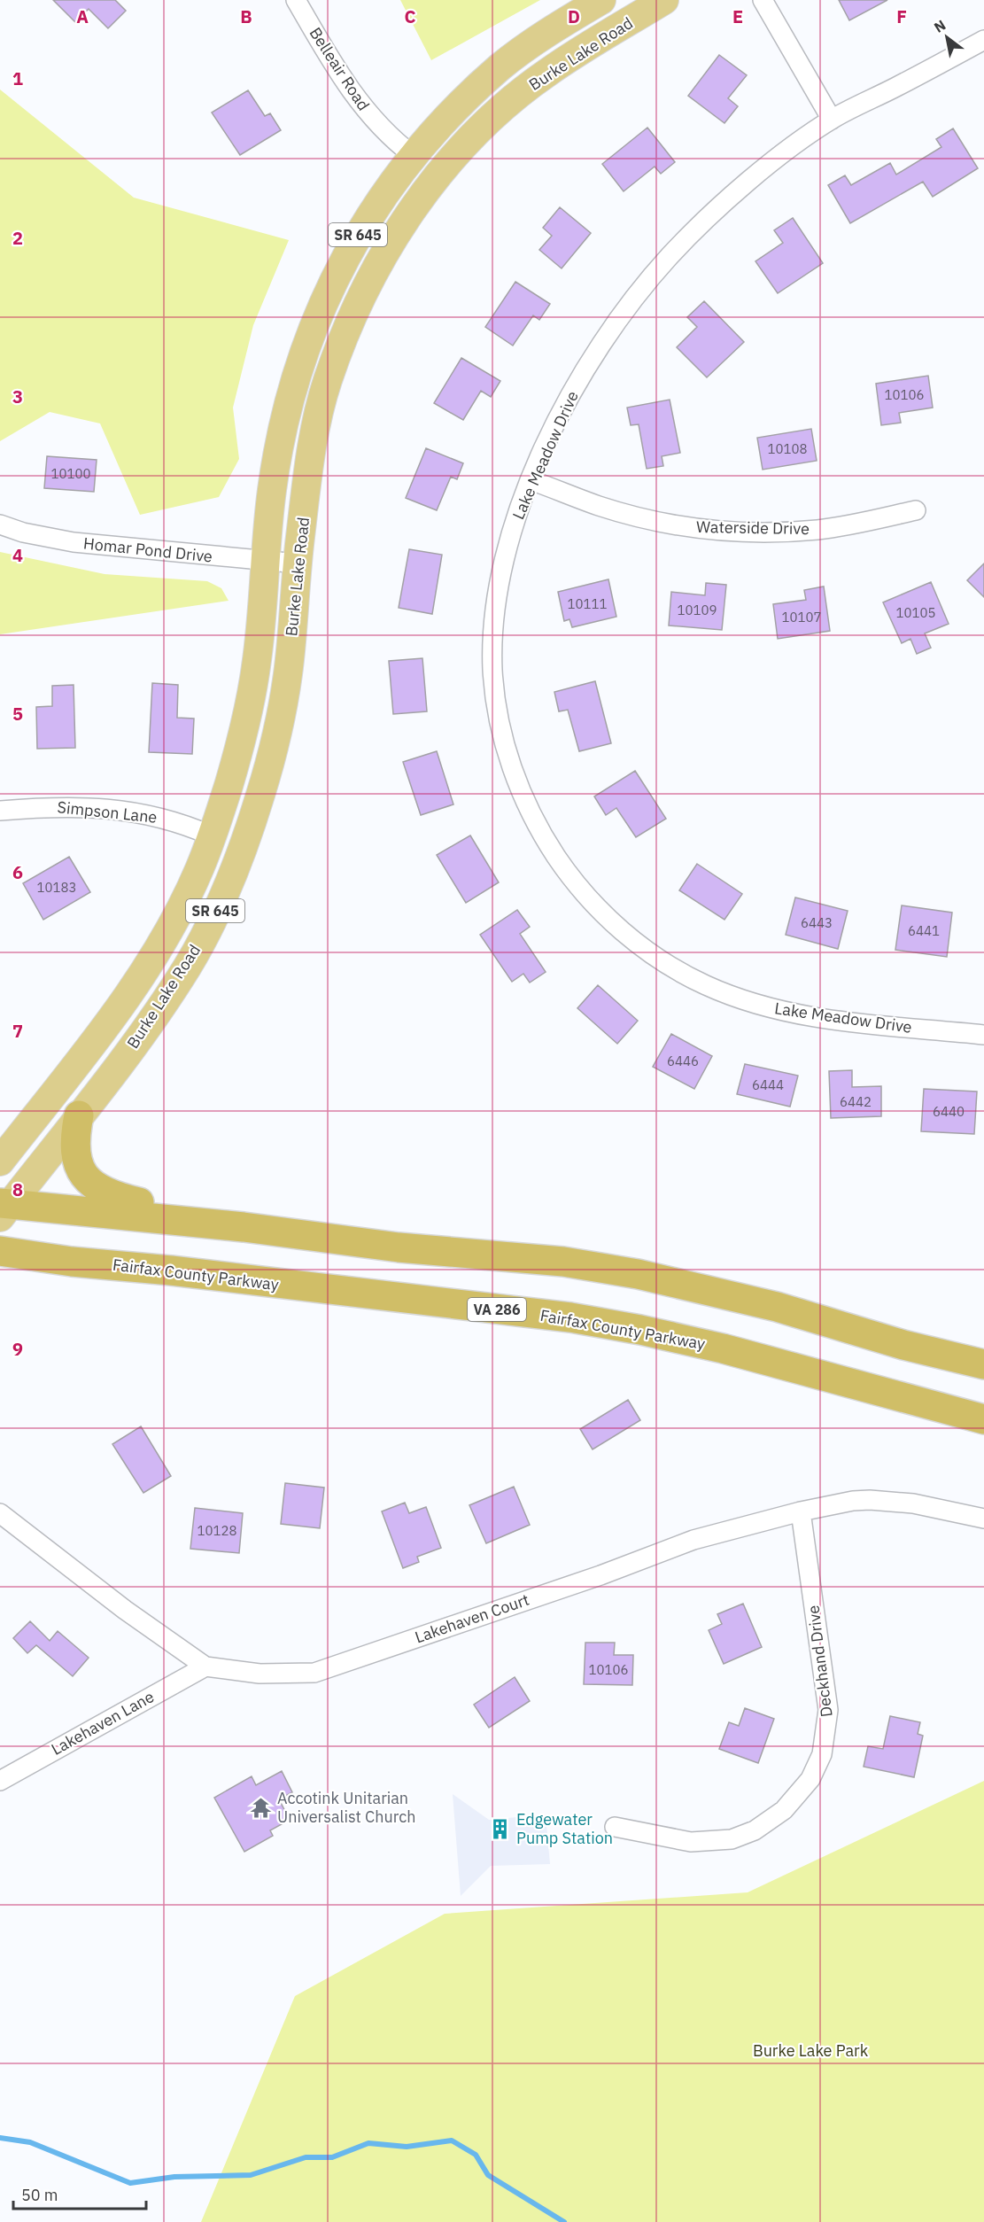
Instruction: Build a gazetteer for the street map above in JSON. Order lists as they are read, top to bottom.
{
  "streets": {
    "highway": ["Fairfax County Parkway", "VA 286"],
    "main road": ["Burke Lake Road", "SR 645"],
    "street": [
      "Belleair Road",
      "Lake Meadow Drive",
      "Waterside Drive",
      "Homar Pond Drive",
      "Simpson Lane",
      "Lakehaven Court",
      "Deckhand Drive",
      "Lakehaven Lane"
    ]
  },
  "crossings": [
    ["Burke Lake Road", "Belleair Road"],
    ["Burke Lake Road", "Homar Pond Drive"],
    ["Burke Lake Road", "Simpson Lane"],
    ["Lake Meadow Drive", "Waterside Drive"],
    ["Lakehaven Court", "Deckhand Drive"],
    ["Lakehaven Court", "Lakehaven Lane"]
  ],
  "parks": ["Burke Lake Park"],
  "places": {
    "temple": ["Accotink Unitarian Universalist Church"],
    "building": ["Edgewater Pump Station"]
  },
  "house_numbers": [
    "10106",
    "10108",
    "10100",
    "10111",
    "10109",
    "10105",
    "10107",
    "10183",
    "6443",
    "6441",
    "6446",
    "6444",
    "6442",
    "6440",
    "10128",
    "10106"
  ],
  "scale_bar": "50 m",
  "north": "top left",
  "grid": {
    "columns": [
      "A",
      "B",
      "C",
      "D",
      "E",
      "F"
    ],
    "rows": [
      "1",
      "2",
      "3",
      "4",
      "5",
      "6",
      "7",
      "8",
      "9"
    ]
  }
}
